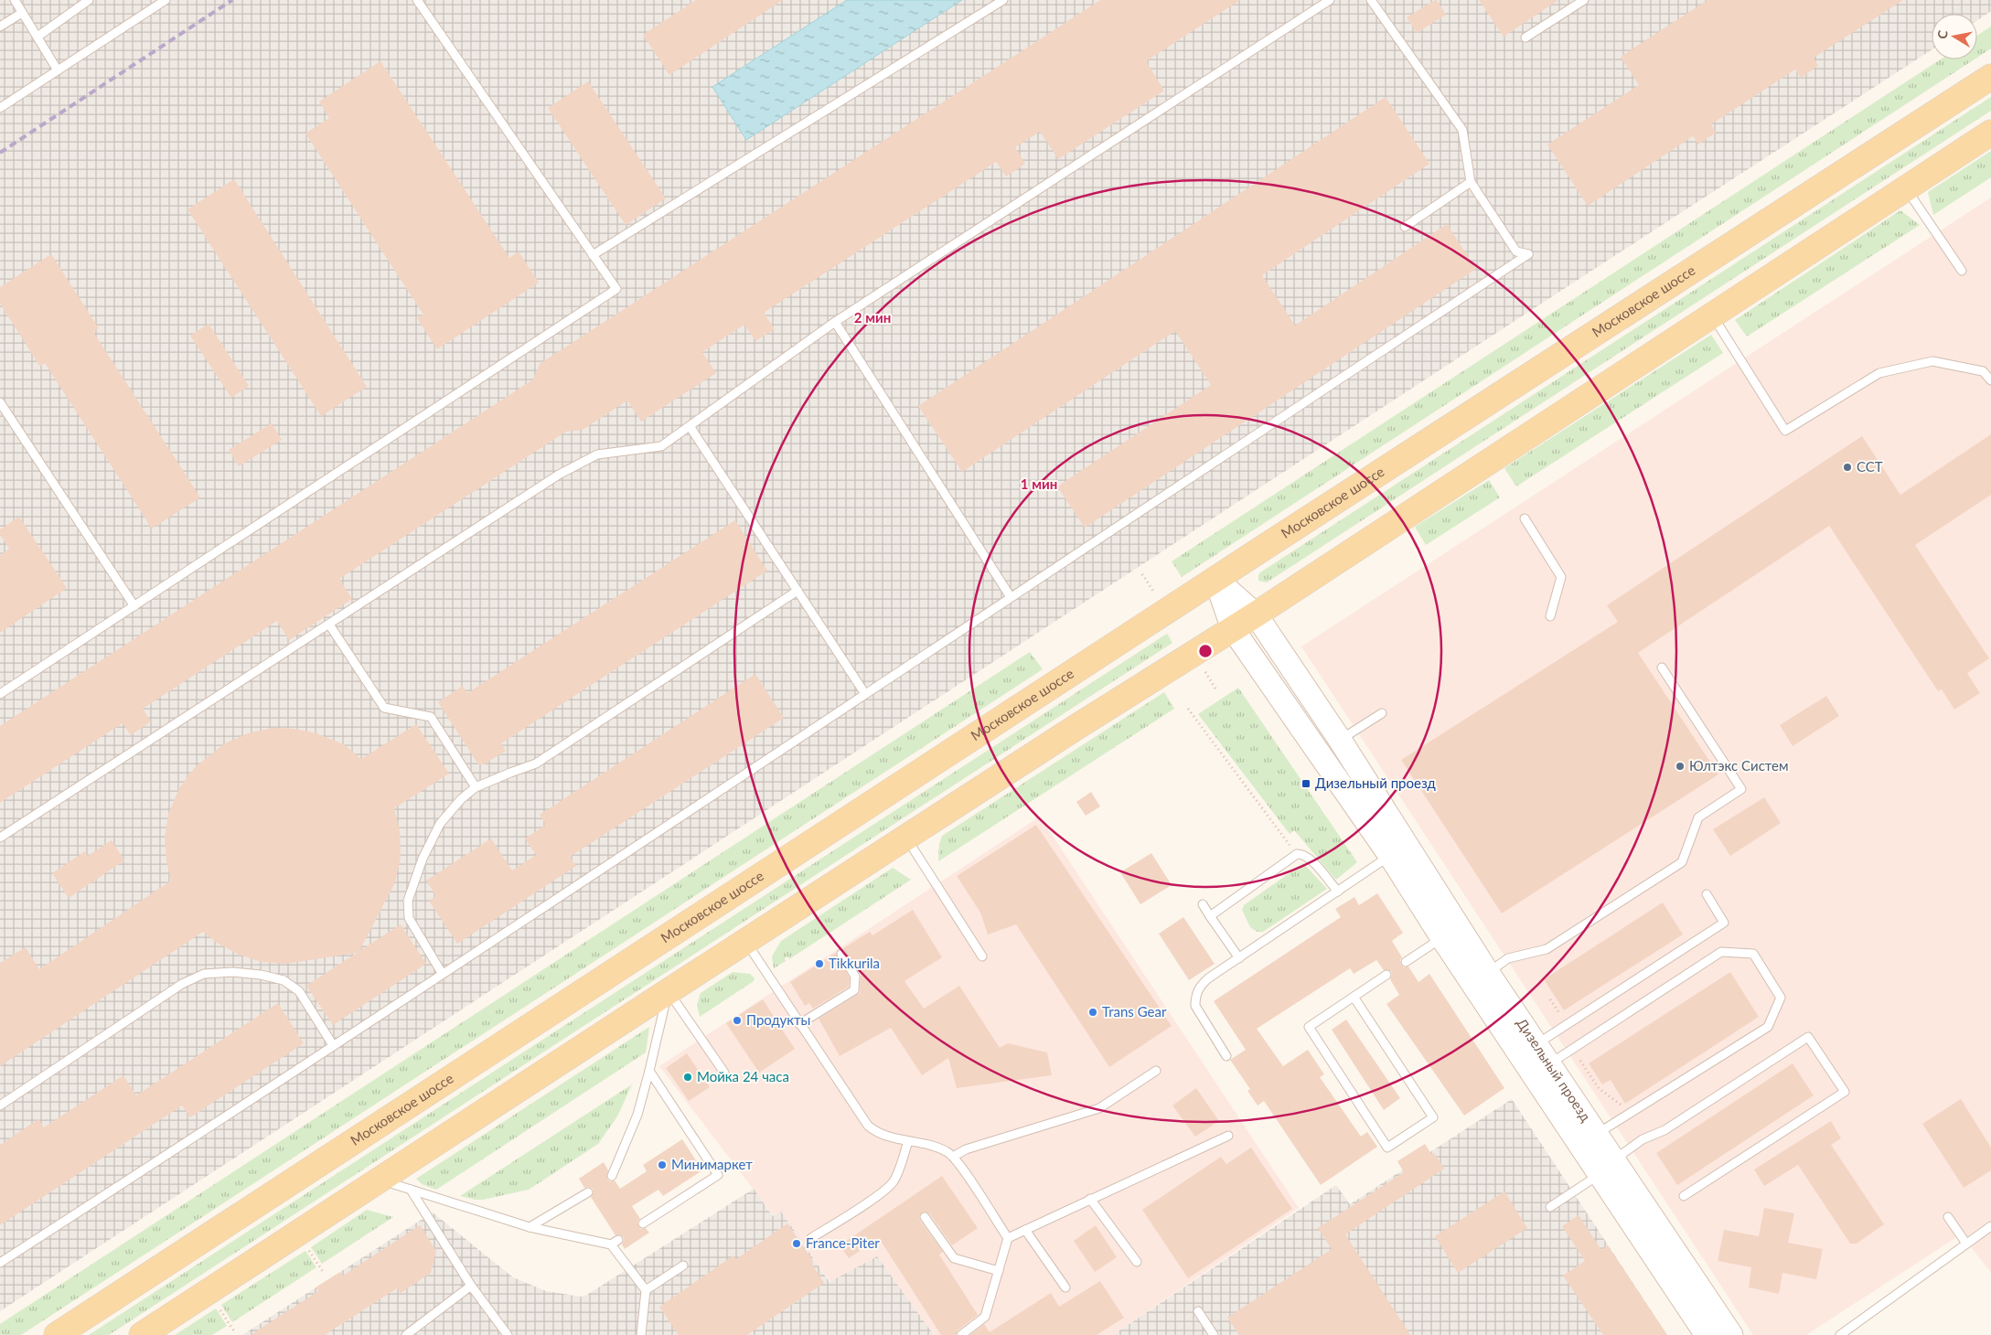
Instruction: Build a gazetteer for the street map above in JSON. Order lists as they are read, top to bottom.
{
  "streets": {
    "main road": ["Московское шоссе"],
    "street": ["Дизельный проезд"]
  },
  "crossings": [
    ["Московское шоссе", "Дизельный проезд"]
  ],
  "places": {
    "other": [
      "ССТ",
      "Юлтэкс Систем",
      "Tikkurila",
      "Trans Gear",
      "Продукты",
      "Мойка 24 часа",
      "Минимаркет",
      "France-Piter"
    ],
    "transit": ["Дизельный проезд"]
  },
  "north": "left",
  "rings": ["2 мин", "1 мин"]
}
